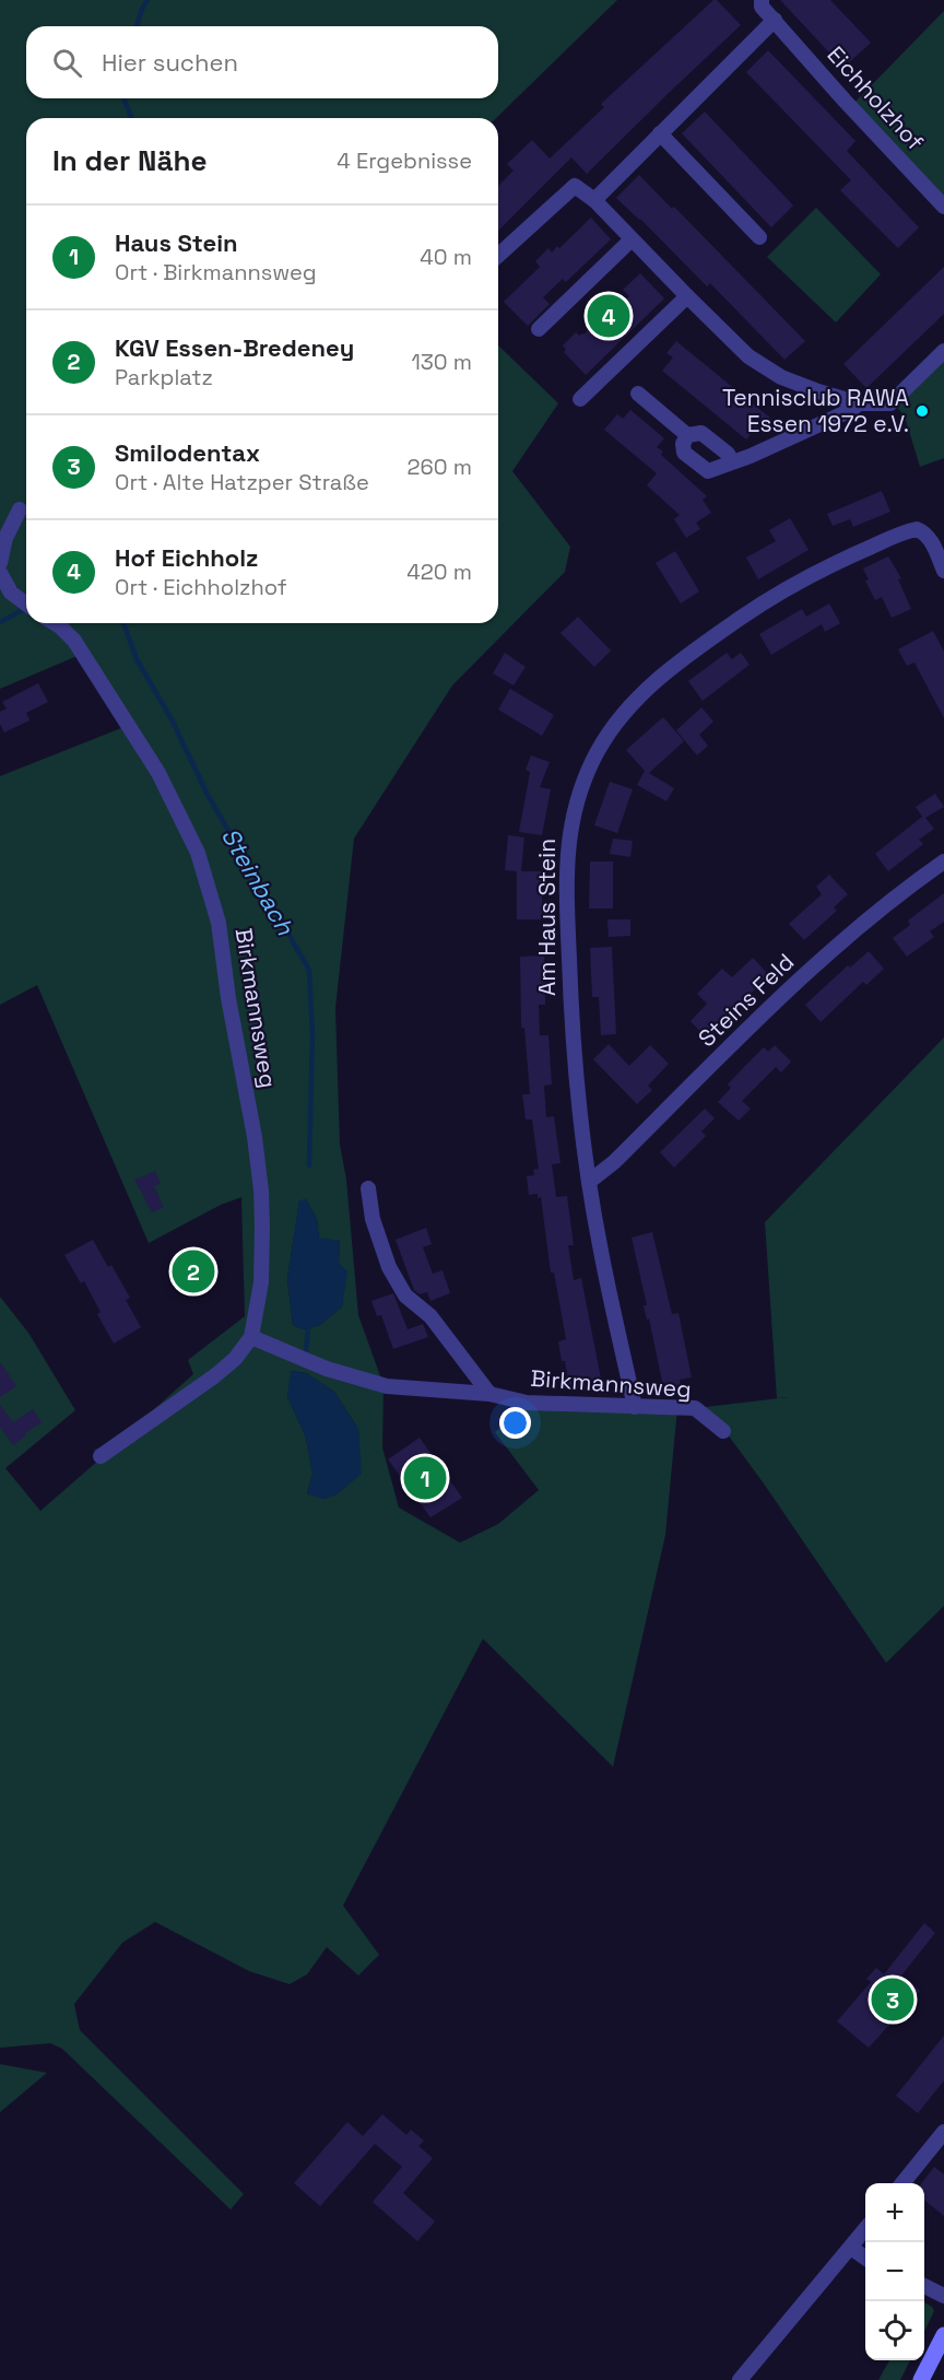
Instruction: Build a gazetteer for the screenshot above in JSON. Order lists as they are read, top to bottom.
{
  "streets": {
    "street": [
      "Eichholzhof",
      "Am Haus Stein",
      "Steins Feld",
      "Birkmannsweg"
    ]
  },
  "crossings": [
    ["Am Haus Stein", "Steins Feld"],
    ["Am Haus Stein", "Birkmannsweg"]
  ],
  "water": ["Steinbach"],
  "places": ["Tennisclub RAWA Essen 1972 e.V."],
  "page": {
    "search": "Hier suchen",
    "heading": ["In der Nähe", "4 Ergebnisse"],
    "list": [
      {
        "mark": "1",
        "name": "Haus Stein",
        "note": "Ort · Birkmannsweg",
        "value": "40 m"
      },
      {
        "mark": "2",
        "name": "KGV Essen-Bredeney",
        "note": "Parkplatz",
        "value": "130 m"
      },
      {
        "mark": "3",
        "name": "Smilodentax",
        "note": "Ort · Alte Hatzper Straße",
        "value": "260 m"
      },
      {
        "mark": "4",
        "name": "Hof Eichholz",
        "note": "Ort · Eichholzhof",
        "value": "420 m"
      }
    ],
    "pins": [
      "4",
      "2",
      "1",
      "3"
    ],
    "map_buttons": ["+", "−"]
  }
}
